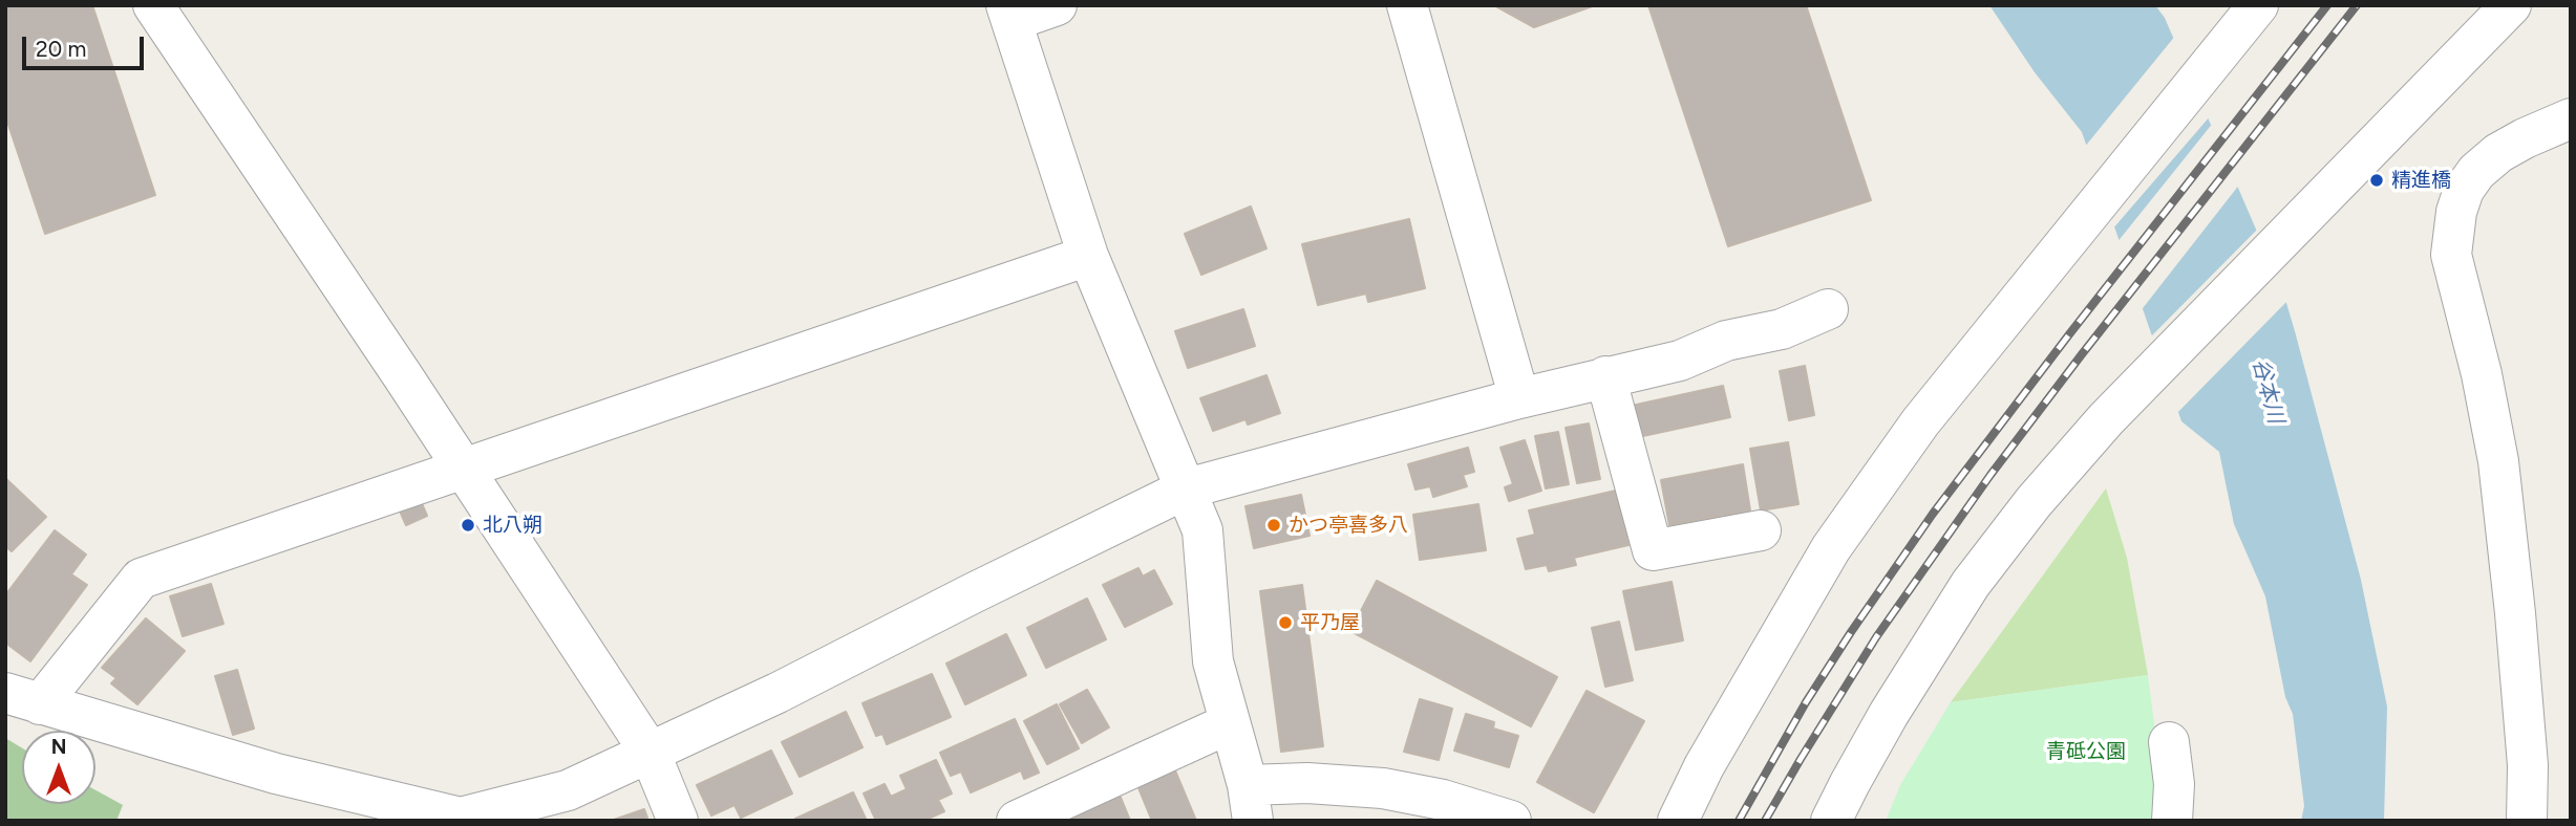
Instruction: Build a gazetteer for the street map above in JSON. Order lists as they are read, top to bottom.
{
  "water": ["谷本川"],
  "parks": ["青砥公園"],
  "places": [
    "精進橋",
    "北八朔",
    "かつ亭喜多八",
    "平乃屋"
  ],
  "scale_bar": "20 m",
  "north": "top"
}
